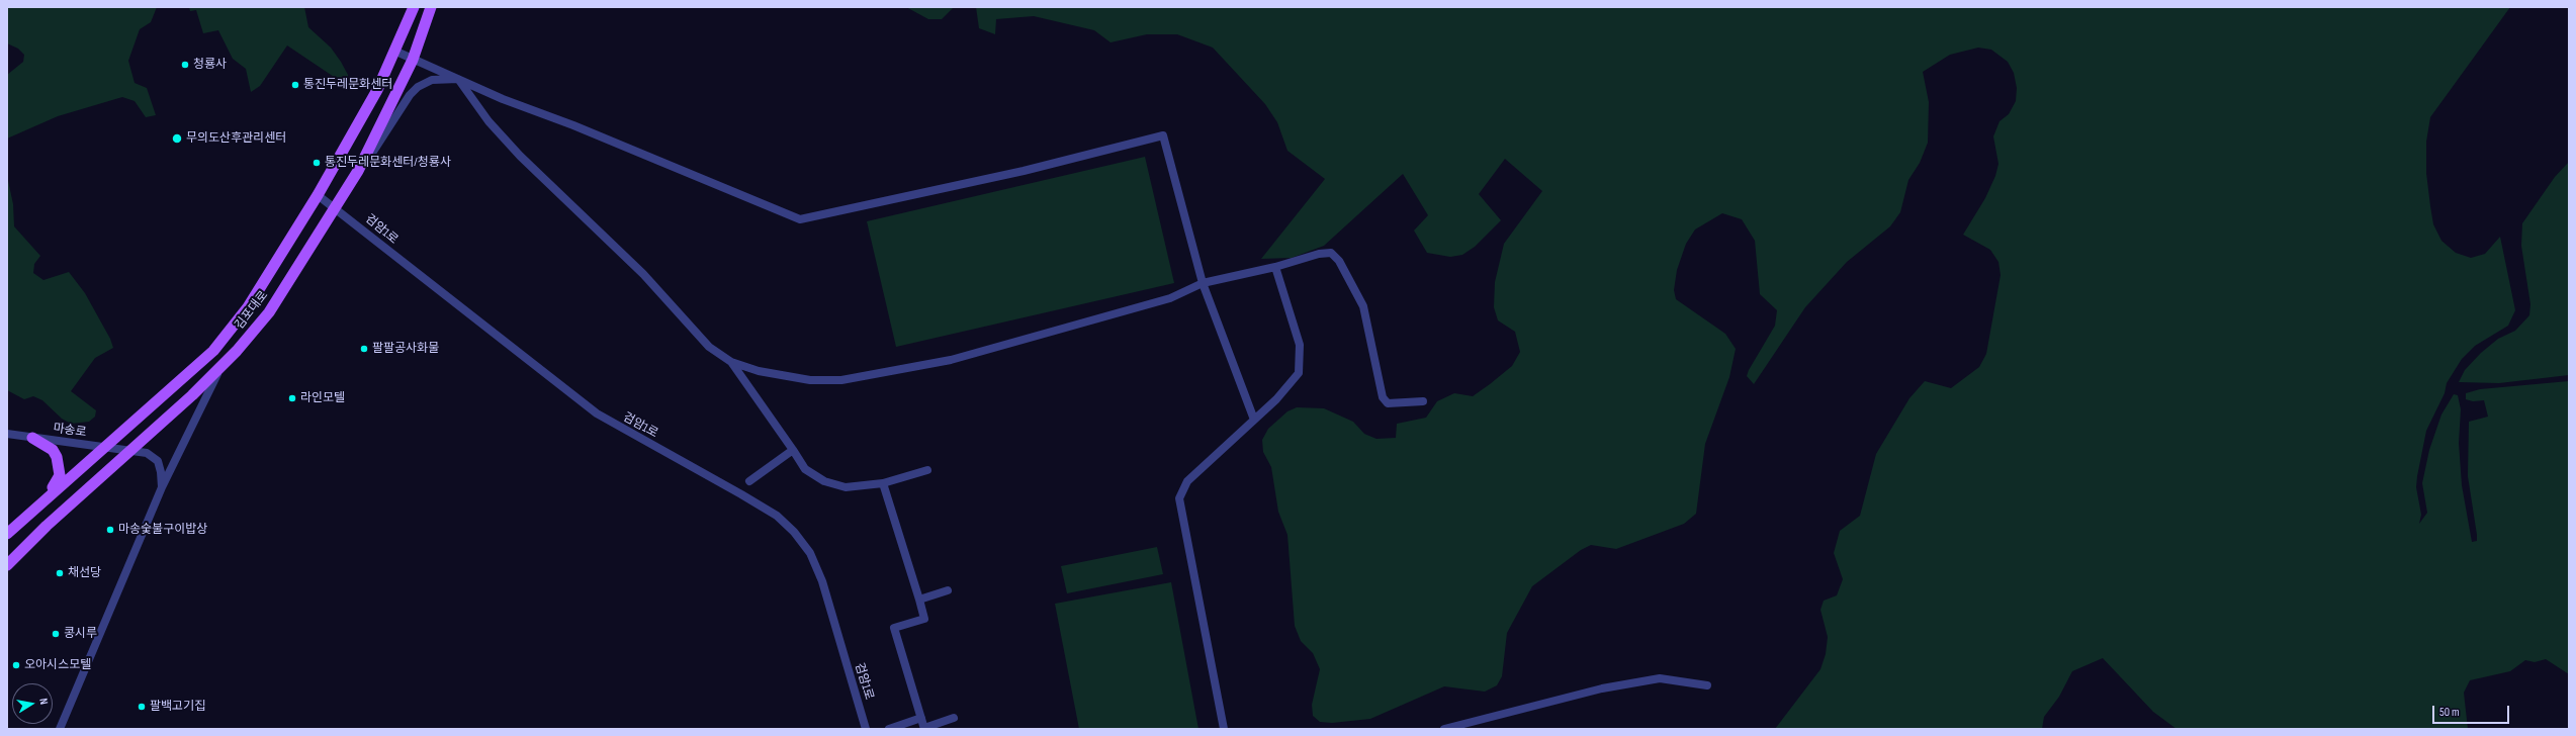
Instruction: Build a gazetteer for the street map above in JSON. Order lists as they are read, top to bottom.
{
  "streets": {
    "main road": ["김포대로"],
    "street": ["검암1로", "마송로"]
  },
  "crossings": [
    ["검암1로", "김포대로"],
    ["김포대로", "마송로"]
  ],
  "places": [
    "청룡사",
    "통진두레문화센터",
    "무의도산후관리센터",
    "통진두레문화센터/청룡사",
    "팔팔공사화물",
    "라인모텔",
    "마송숯불구이밥상",
    "채선당",
    "콩시루",
    "오아시스모텔",
    "팔백고기집"
  ],
  "scale_bar": "50 m",
  "north": "right"
}
